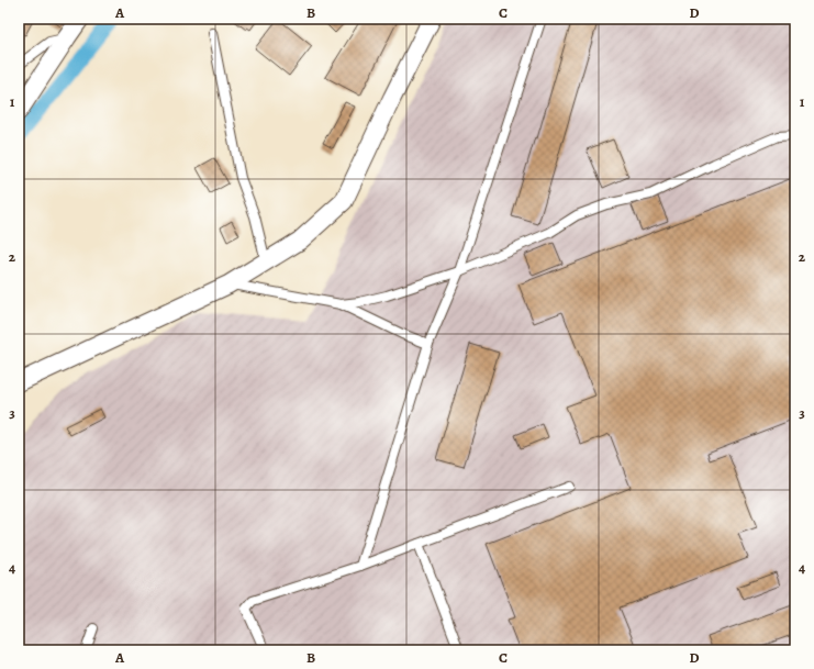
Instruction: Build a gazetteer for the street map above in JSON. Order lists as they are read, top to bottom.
{
  "grid": {
    "columns": [
      "A",
      "B",
      "C",
      "D"
    ],
    "rows": [
      "1",
      "2",
      "3",
      "4"
    ]
  }
}
